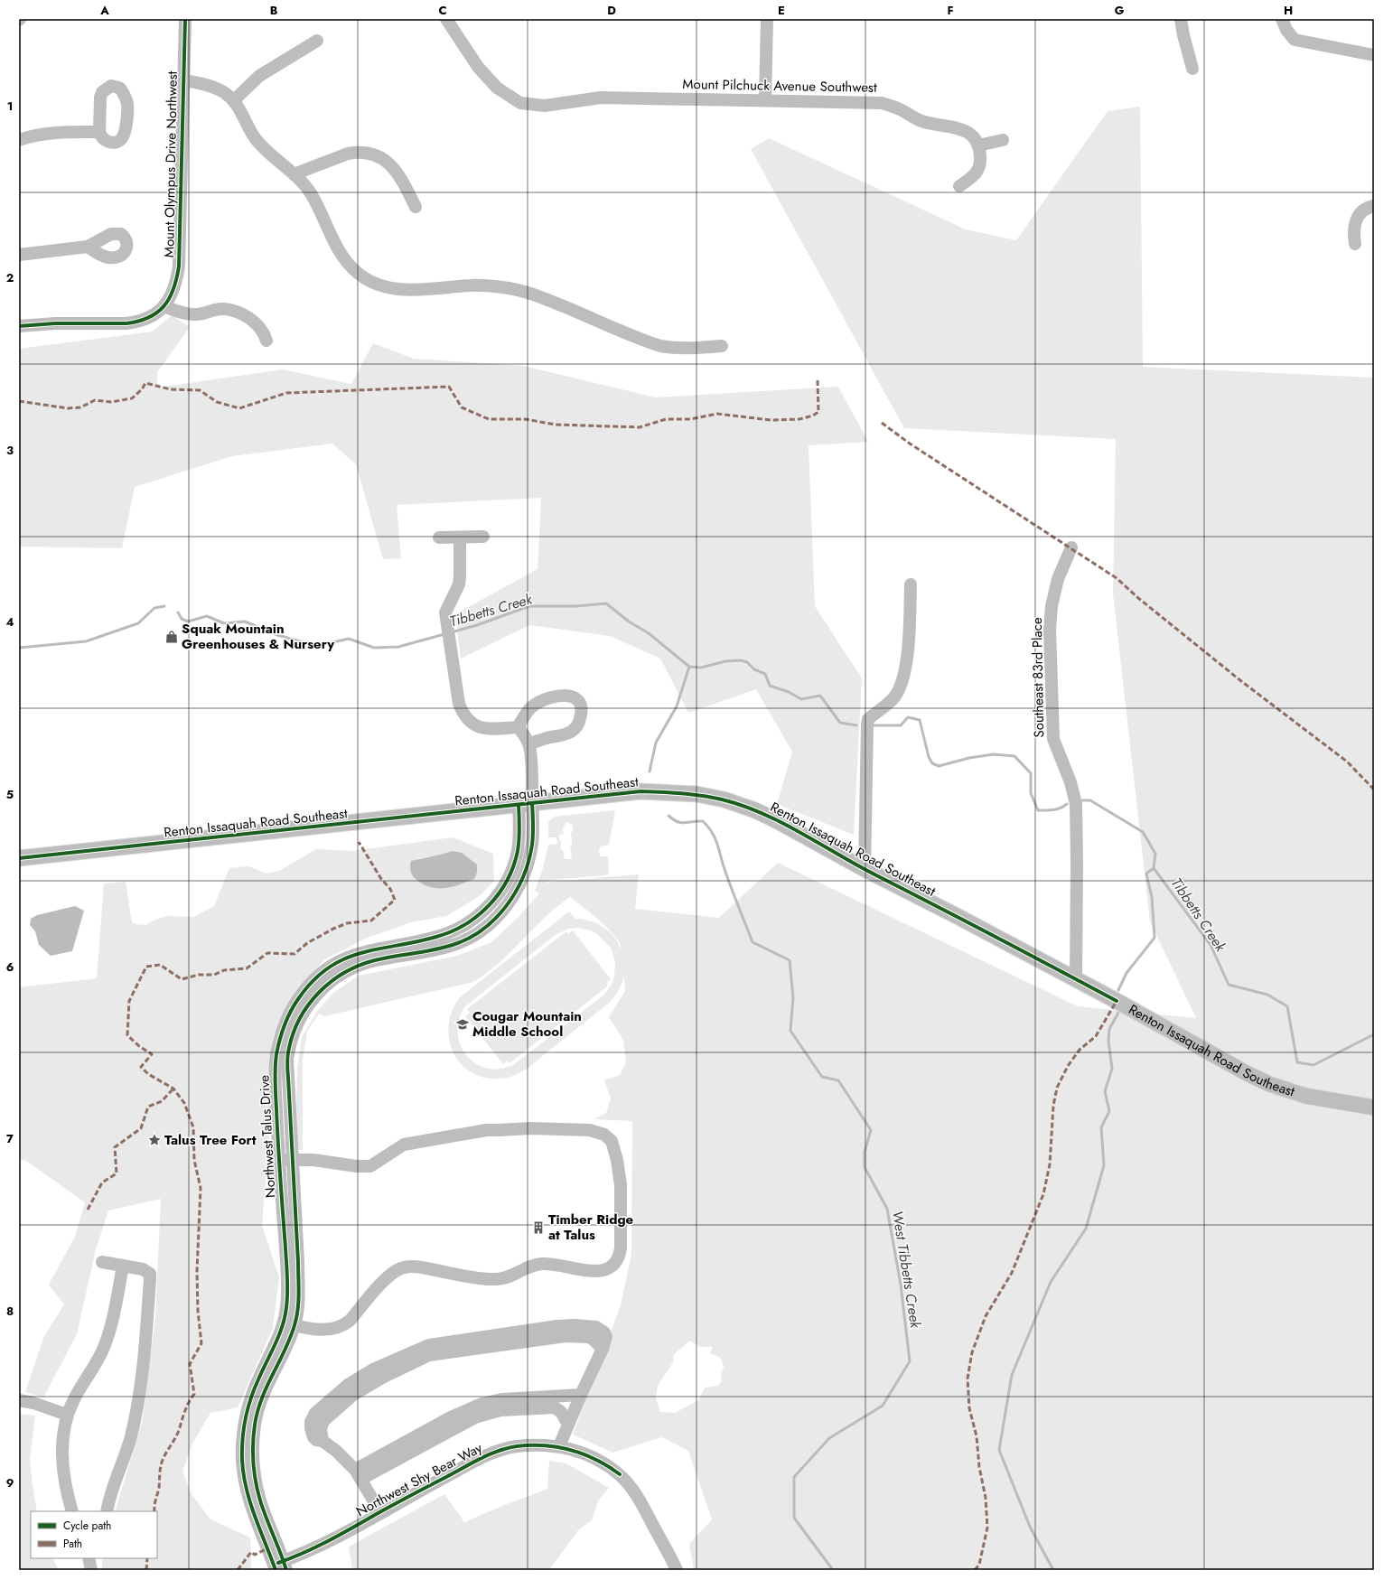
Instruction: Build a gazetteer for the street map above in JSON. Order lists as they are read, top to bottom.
{
  "streets": {
    "main road": ["Renton Issaquah Road Southeast"],
    "street": [
      "Mount Pilchuck Avenue Southwest",
      "Mount Olympus Drive Northwest",
      "Southeast 83rd Place",
      "Northwest Talus Drive",
      "Northwest Shy Bear Way"
    ]
  },
  "crossings": [
    ["Southeast 83rd Place", "Renton Issaquah Road Southeast"],
    ["Renton Issaquah Road Southeast", "Northwest Talus Drive"],
    ["Northwest Talus Drive", "Northwest Shy Bear Way"]
  ],
  "water": ["Tibbetts Creek", "West Tibbetts Creek"],
  "places": {
    "shop": ["Squak Mountain Greenhouses & Nursery"],
    "school or university": ["Cougar Mountain Middle School"],
    "place": ["Talus Tree Fort"],
    "building": ["Timber Ridge at Talus"]
  },
  "legend": ["Cycle path", "Path"],
  "grid": {
    "columns": [
      "A",
      "B",
      "C",
      "D",
      "E",
      "F",
      "G",
      "H"
    ],
    "rows": [
      "1",
      "2",
      "3",
      "4",
      "5",
      "6",
      "7",
      "8",
      "9"
    ]
  }
}
